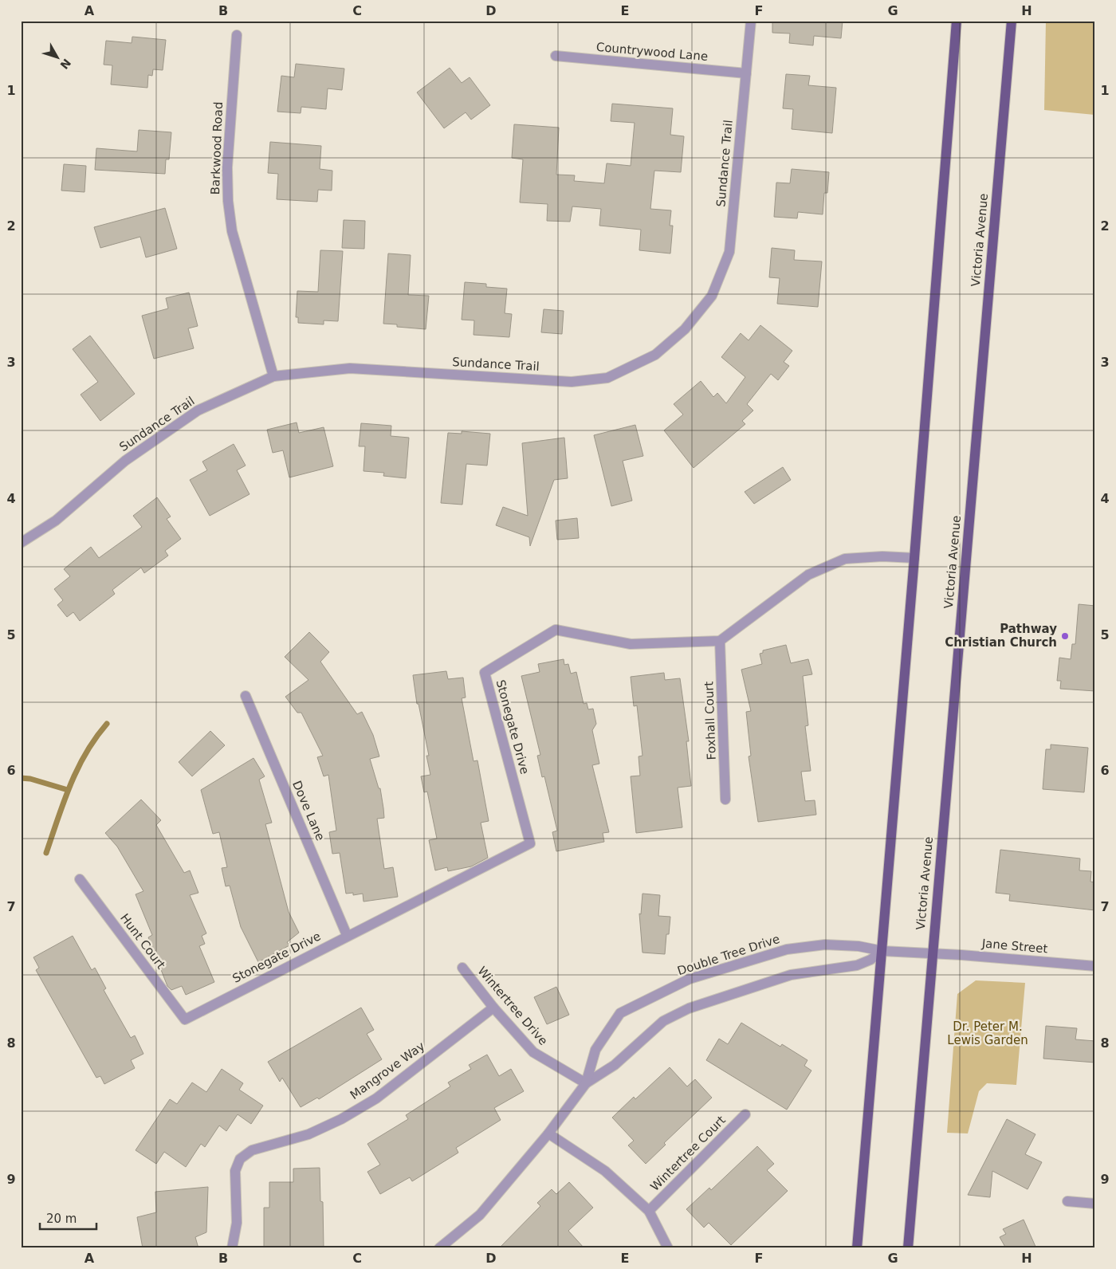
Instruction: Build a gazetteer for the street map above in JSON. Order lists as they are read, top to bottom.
{
  "streets": {
    "main road": ["Victoria Avenue"],
    "street": [
      "Countrywood Lane",
      "Barkwood Road",
      "Sundance Trail",
      "Foxhall Court",
      "Stonegate Drive",
      "Dove Lane",
      "Hunt Court",
      "Jane Street",
      "Double Tree Drive",
      "Wintertree Drive",
      "Mangrove Way",
      "Wintertree Court"
    ]
  },
  "crossings": [
    ["Countrywood Lane", "Sundance Trail"],
    ["Barkwood Road", "Sundance Trail"],
    ["Victoria Avenue", "Jane Street"],
    ["Victoria Avenue", "Double Tree Drive"],
    ["Foxhall Court", "Stonegate Drive"],
    ["Stonegate Drive", "Dove Lane"],
    ["Stonegate Drive", "Hunt Court"],
    ["Jane Street", "Double Tree Drive"],
    ["Double Tree Drive", "Wintertree Drive"],
    ["Wintertree Drive", "Mangrove Way"]
  ],
  "parks": ["Dr. Peter M. Lewis Garden"],
  "places": ["Pathway Christian Church"],
  "scale_bar": "20 m",
  "north": "bottom right",
  "grid": {
    "columns": [
      "A",
      "B",
      "C",
      "D",
      "E",
      "F",
      "G",
      "H"
    ],
    "rows": [
      "1",
      "2",
      "3",
      "4",
      "5",
      "6",
      "7",
      "8",
      "9"
    ]
  }
}
